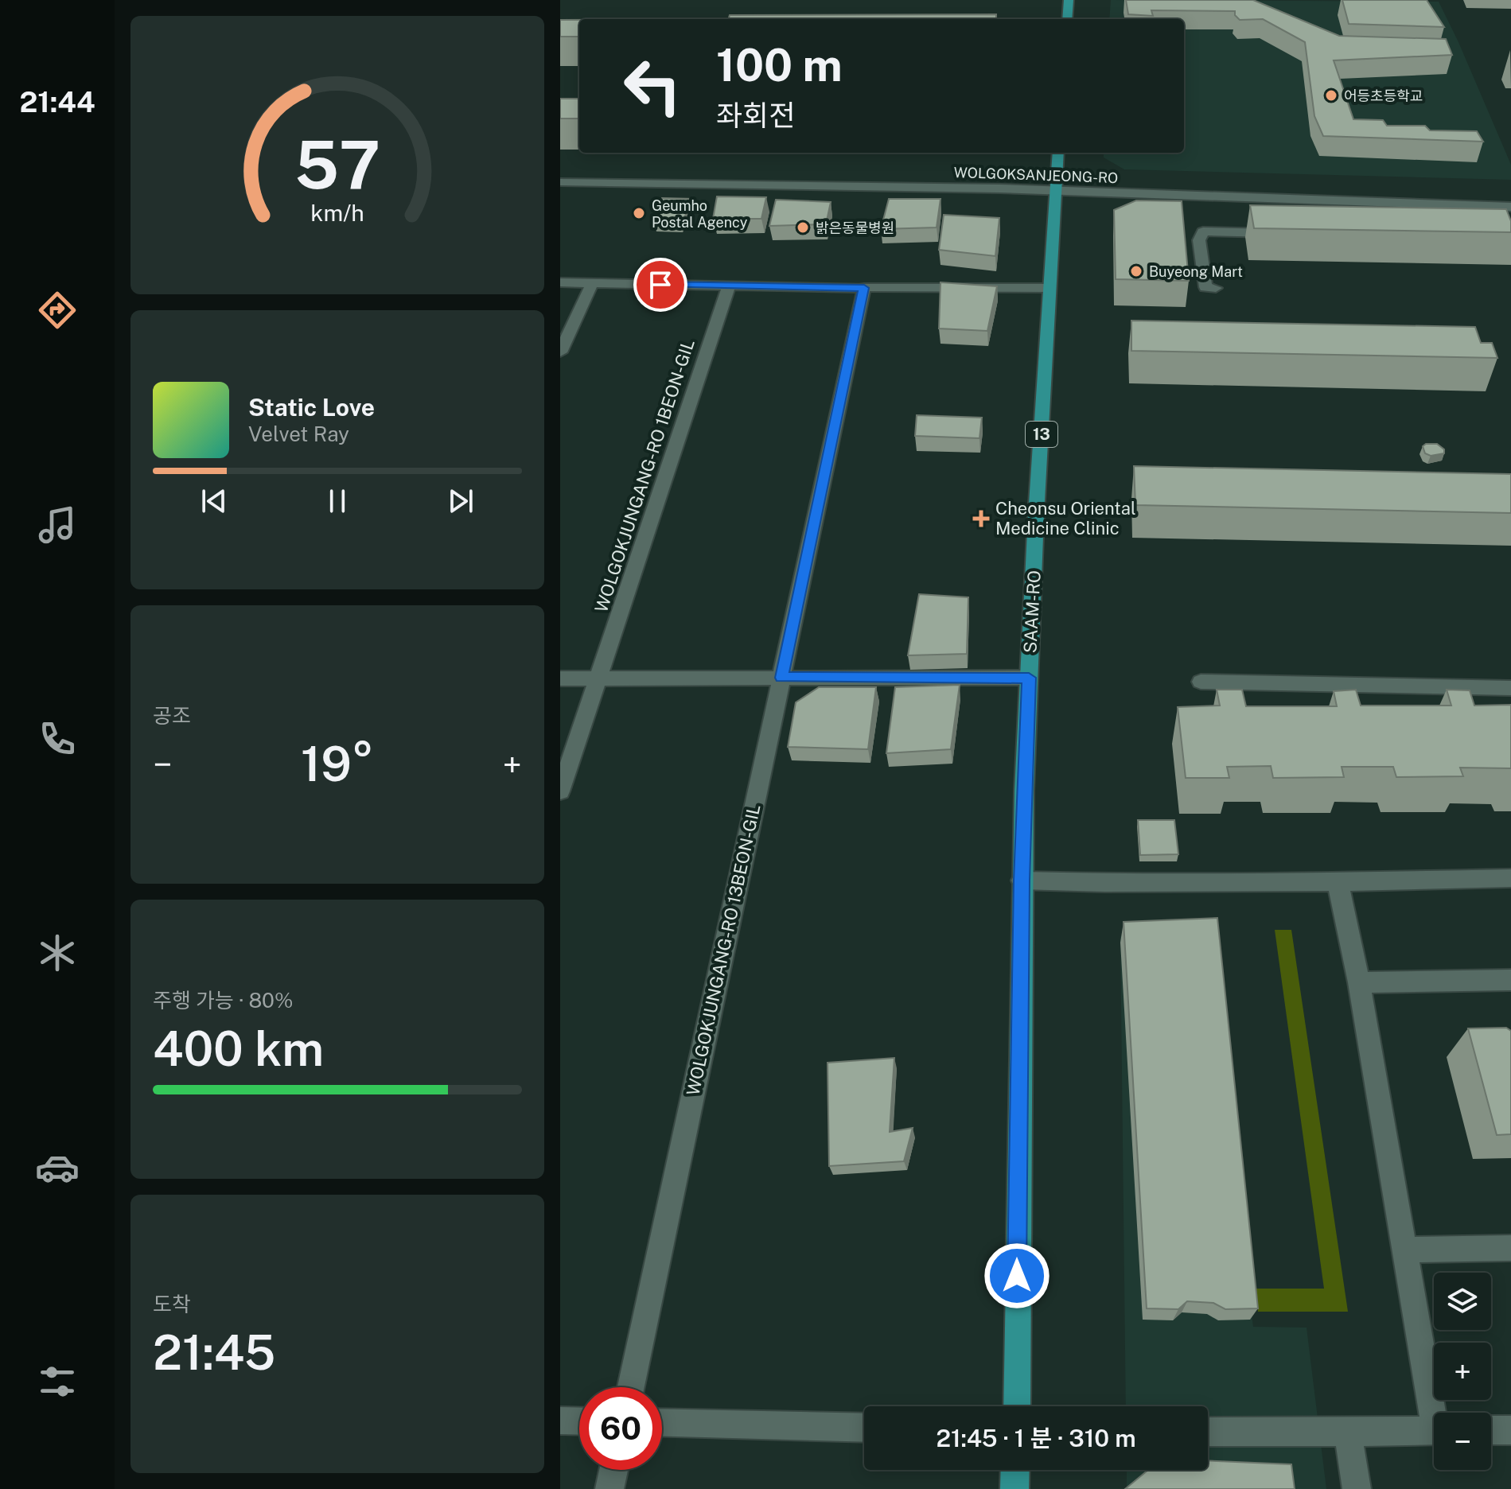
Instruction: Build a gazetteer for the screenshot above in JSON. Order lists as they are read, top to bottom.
{
  "streets": {
    "main road": ["13", "SAAM-RO"],
    "street": ["WOLGOKSANJEONG-RO", "WOLGOKJUNGANG-RO 1BEON-GIL", "WOLGOKJUNGANG-RO 13BEON-GIL"]
  },
  "crossings": [
    ["WOLGOKSANJEONG-RO", "SAAM-RO"]
  ],
  "places": {
    "other": [
      "어등초등학교",
      "Geumho Postal Agency",
      "밝은동물병원",
      "Buyeong Mart"
    ],
    "health": ["Cheonsu Oriental Medicine Clinic"]
  },
  "page": {
    "tabs": "21:44",
    "turn": ["100 m", "좌회전"],
    "song": ["Static Love", "Velvet Ray"],
    "tile": [
      "공조",
      ["주행 가능 · 80%", "400 km"],
      ["도착", "21:45"]
    ],
    "heat": ["−", "19°", "+"],
    "map_buttons": ["+", "−"],
    "limit": "60",
    "trip": "21:45 · 1 분 · 310 m",
    "gauge": ["57", "km/h"]
  }
}
